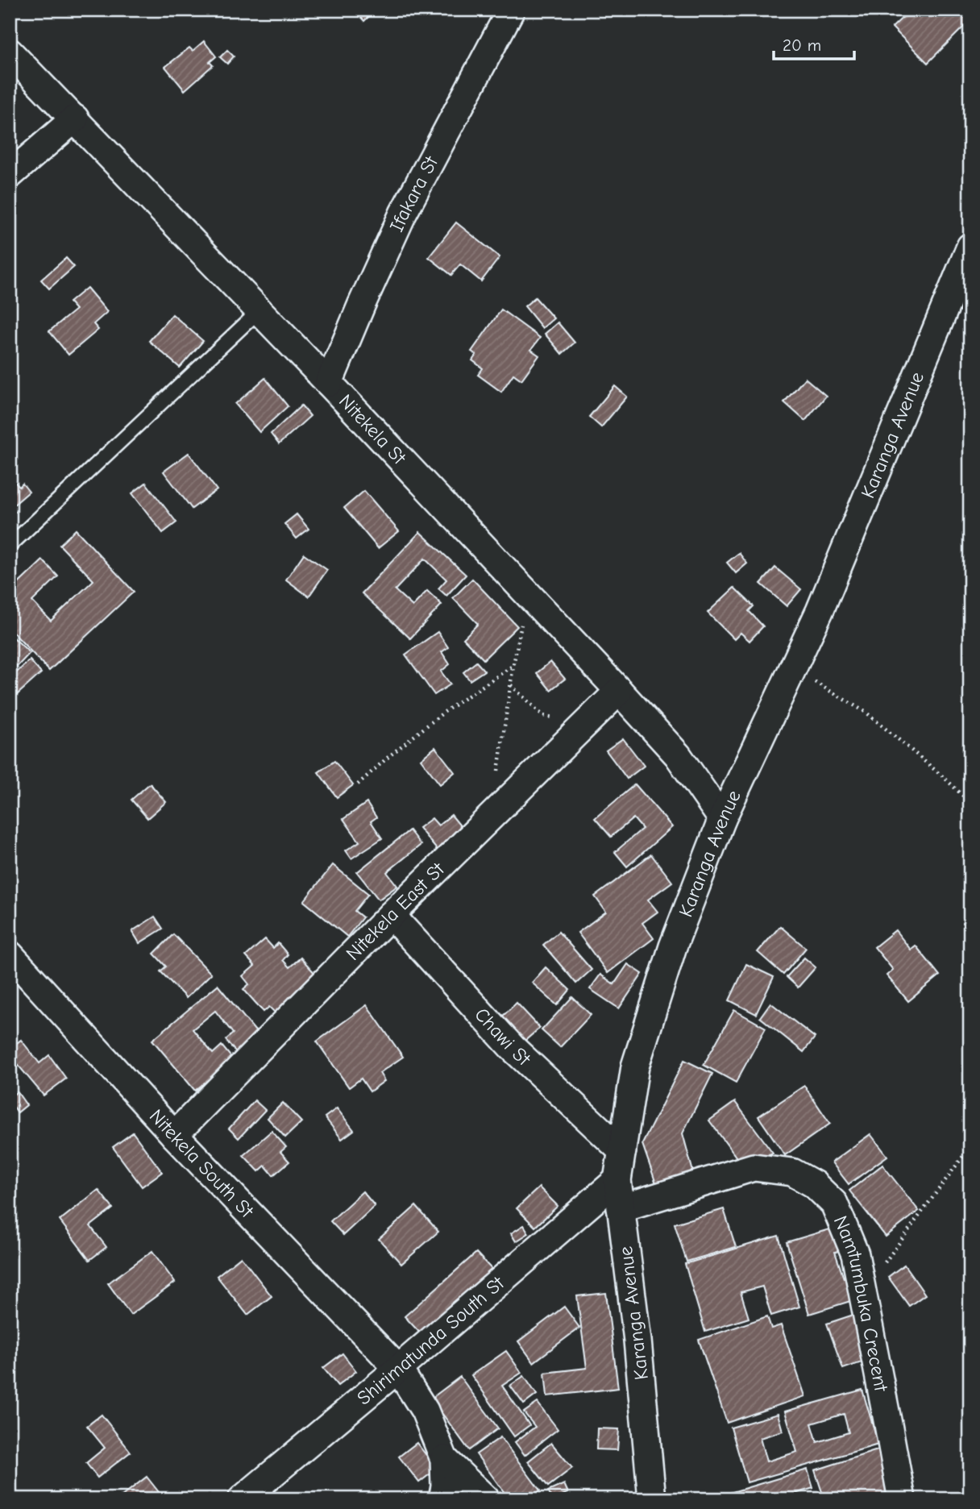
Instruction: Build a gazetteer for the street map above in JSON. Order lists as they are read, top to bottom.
{
  "streets": {
    "street": [
      "Ifakara St",
      "Nitekela St",
      "Karanga Avenue",
      "Nitekela East St",
      "Chawi St",
      "Nitekela South St",
      "Namtumbuka Crecent",
      "Shirimatunda South St"
    ]
  },
  "crossings": [
    ["Ifakara St", "Nitekela St"],
    ["Nitekela St", "Karanga Avenue"],
    ["Nitekela St", "Nitekela East St"],
    ["Karanga Avenue", "Chawi St"],
    ["Karanga Avenue", "Namtumbuka Crecent"],
    ["Karanga Avenue", "Shirimatunda South St"],
    ["Nitekela East St", "Chawi St"],
    ["Nitekela East St", "Nitekela South St"],
    ["Nitekela South St", "Shirimatunda South St"]
  ],
  "scale_bar": "20 m"
}
